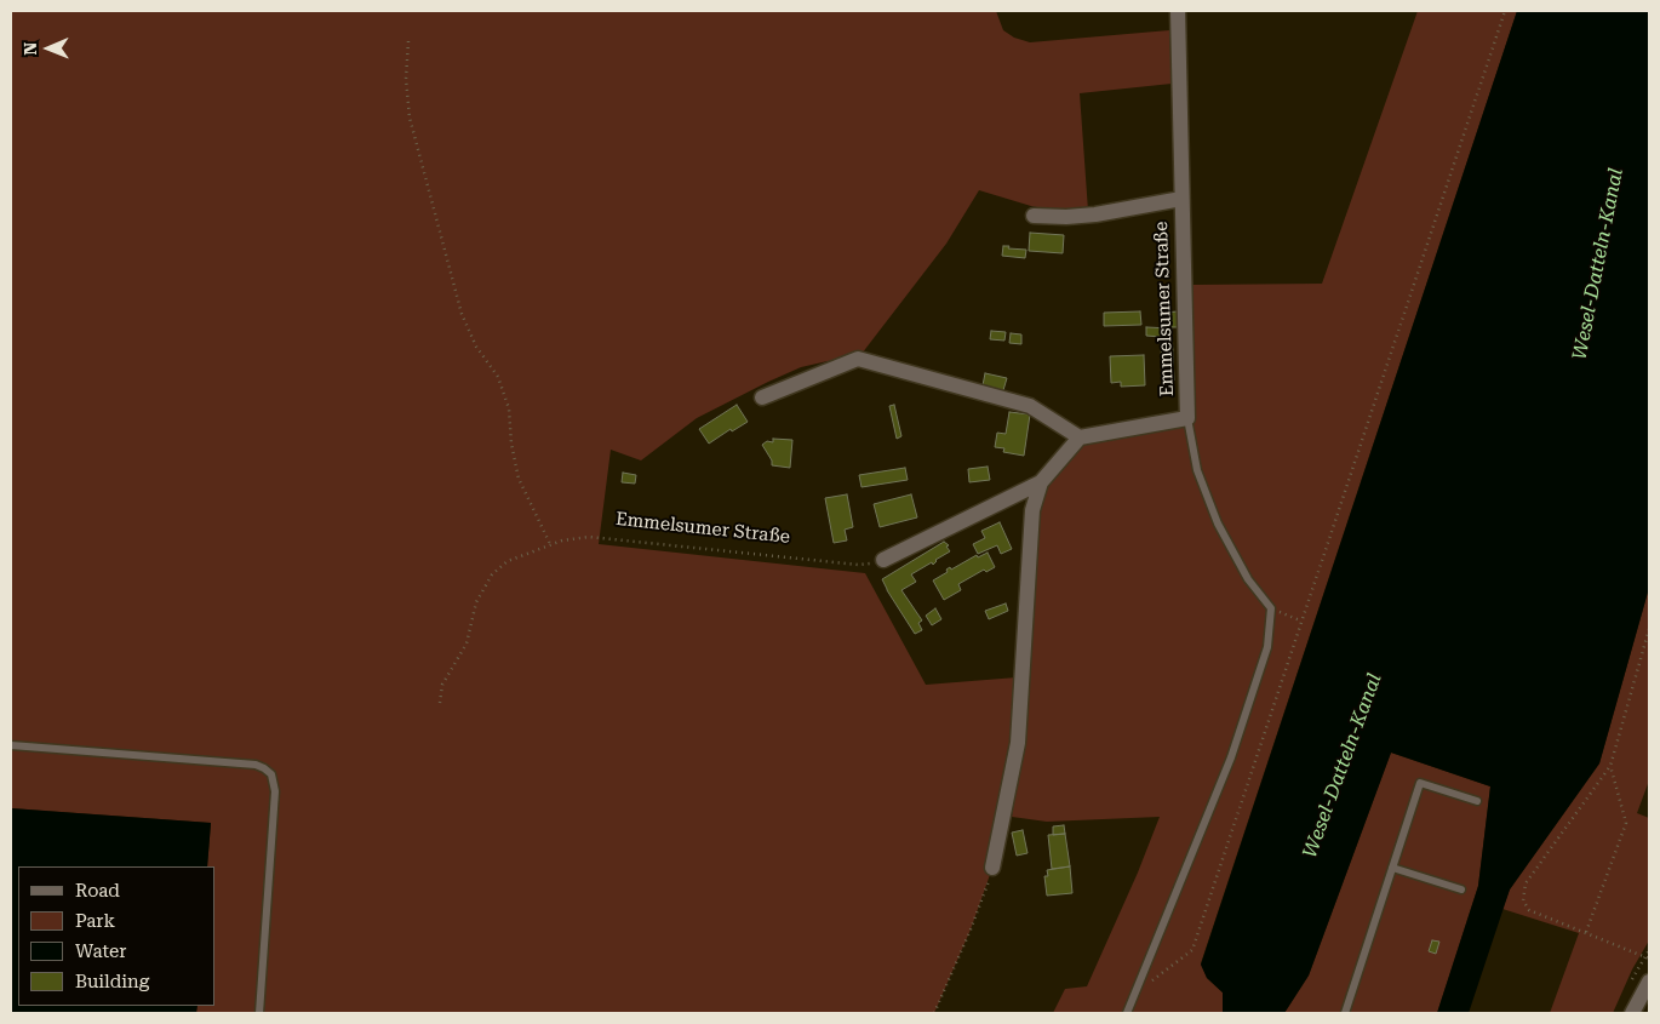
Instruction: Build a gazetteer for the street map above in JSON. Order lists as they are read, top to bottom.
{
  "streets": {
    "street": ["Emmelsumer Straße"]
  },
  "water": ["Wesel-Datteln-Kanal"],
  "legend": [
    "Road",
    "Park",
    "Water",
    "Building"
  ],
  "north": "left"
}
